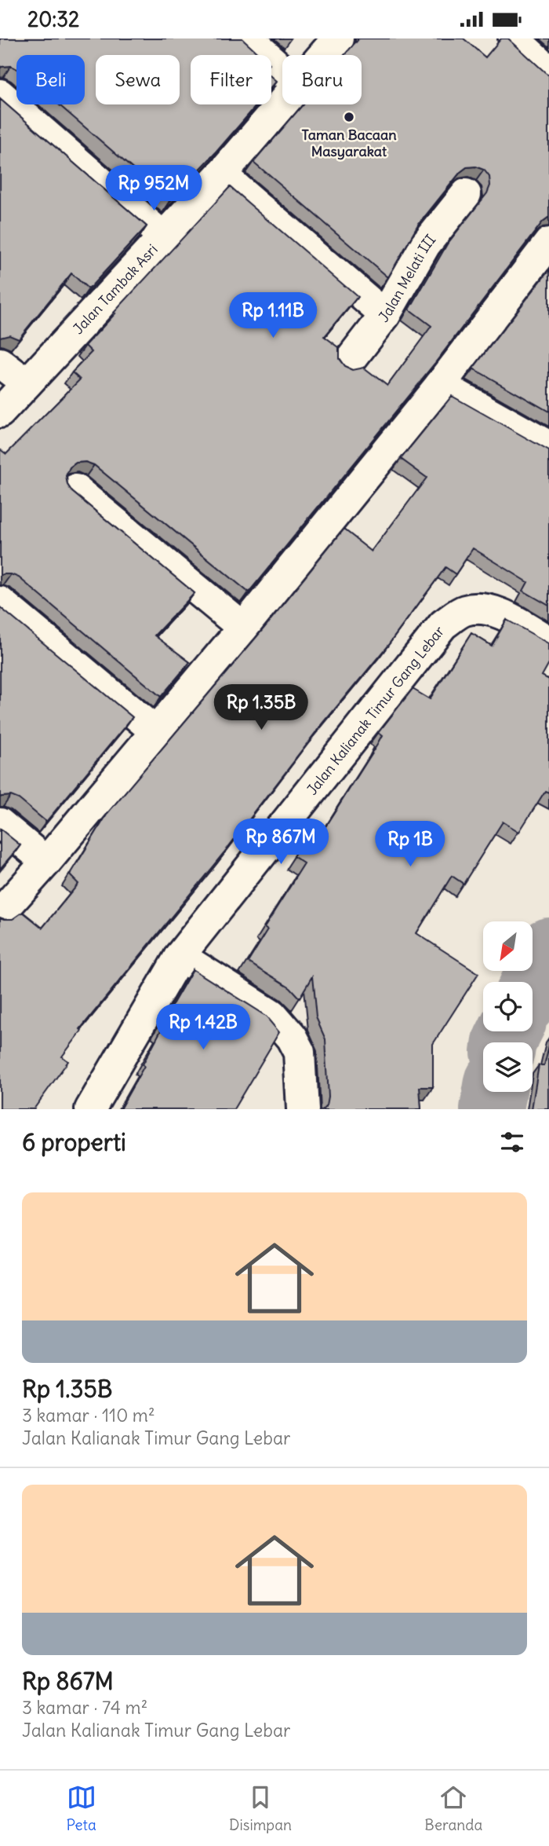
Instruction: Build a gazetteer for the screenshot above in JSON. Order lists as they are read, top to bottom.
{
  "streets": {
    "street": ["Jalan Melati III", "Jalan Tambak Asri", "Jalan Kalianak Timur Gang Lebar"]
  },
  "places": ["Taman Bacaan Masyarakat"],
  "north": "bottom left",
  "page": {
    "status": "20:32",
    "chip": [
      "Beli",
      "Sewa",
      "Filter",
      "Baru"
    ],
    "price": [
      "Rp 952M",
      "Rp 1.11B",
      "Rp 1.35B",
      "Rp 867M",
      "Rp 1B",
      "Rp 1.42B"
    ],
    "heading": "6 properti",
    "list": [
      {
        "name": "Rp 1.35B",
        "note": "3 kamar · 110 m² · Jalan Kalianak Timur Gang Lebar"
      },
      {
        "name": "Rp 867M",
        "note": "3 kamar · 74 m² · Jalan Kalianak Timur Gang Lebar"
      }
    ],
    "tabs": ["Peta", "Disimpan", "Beranda"]
  }
}
